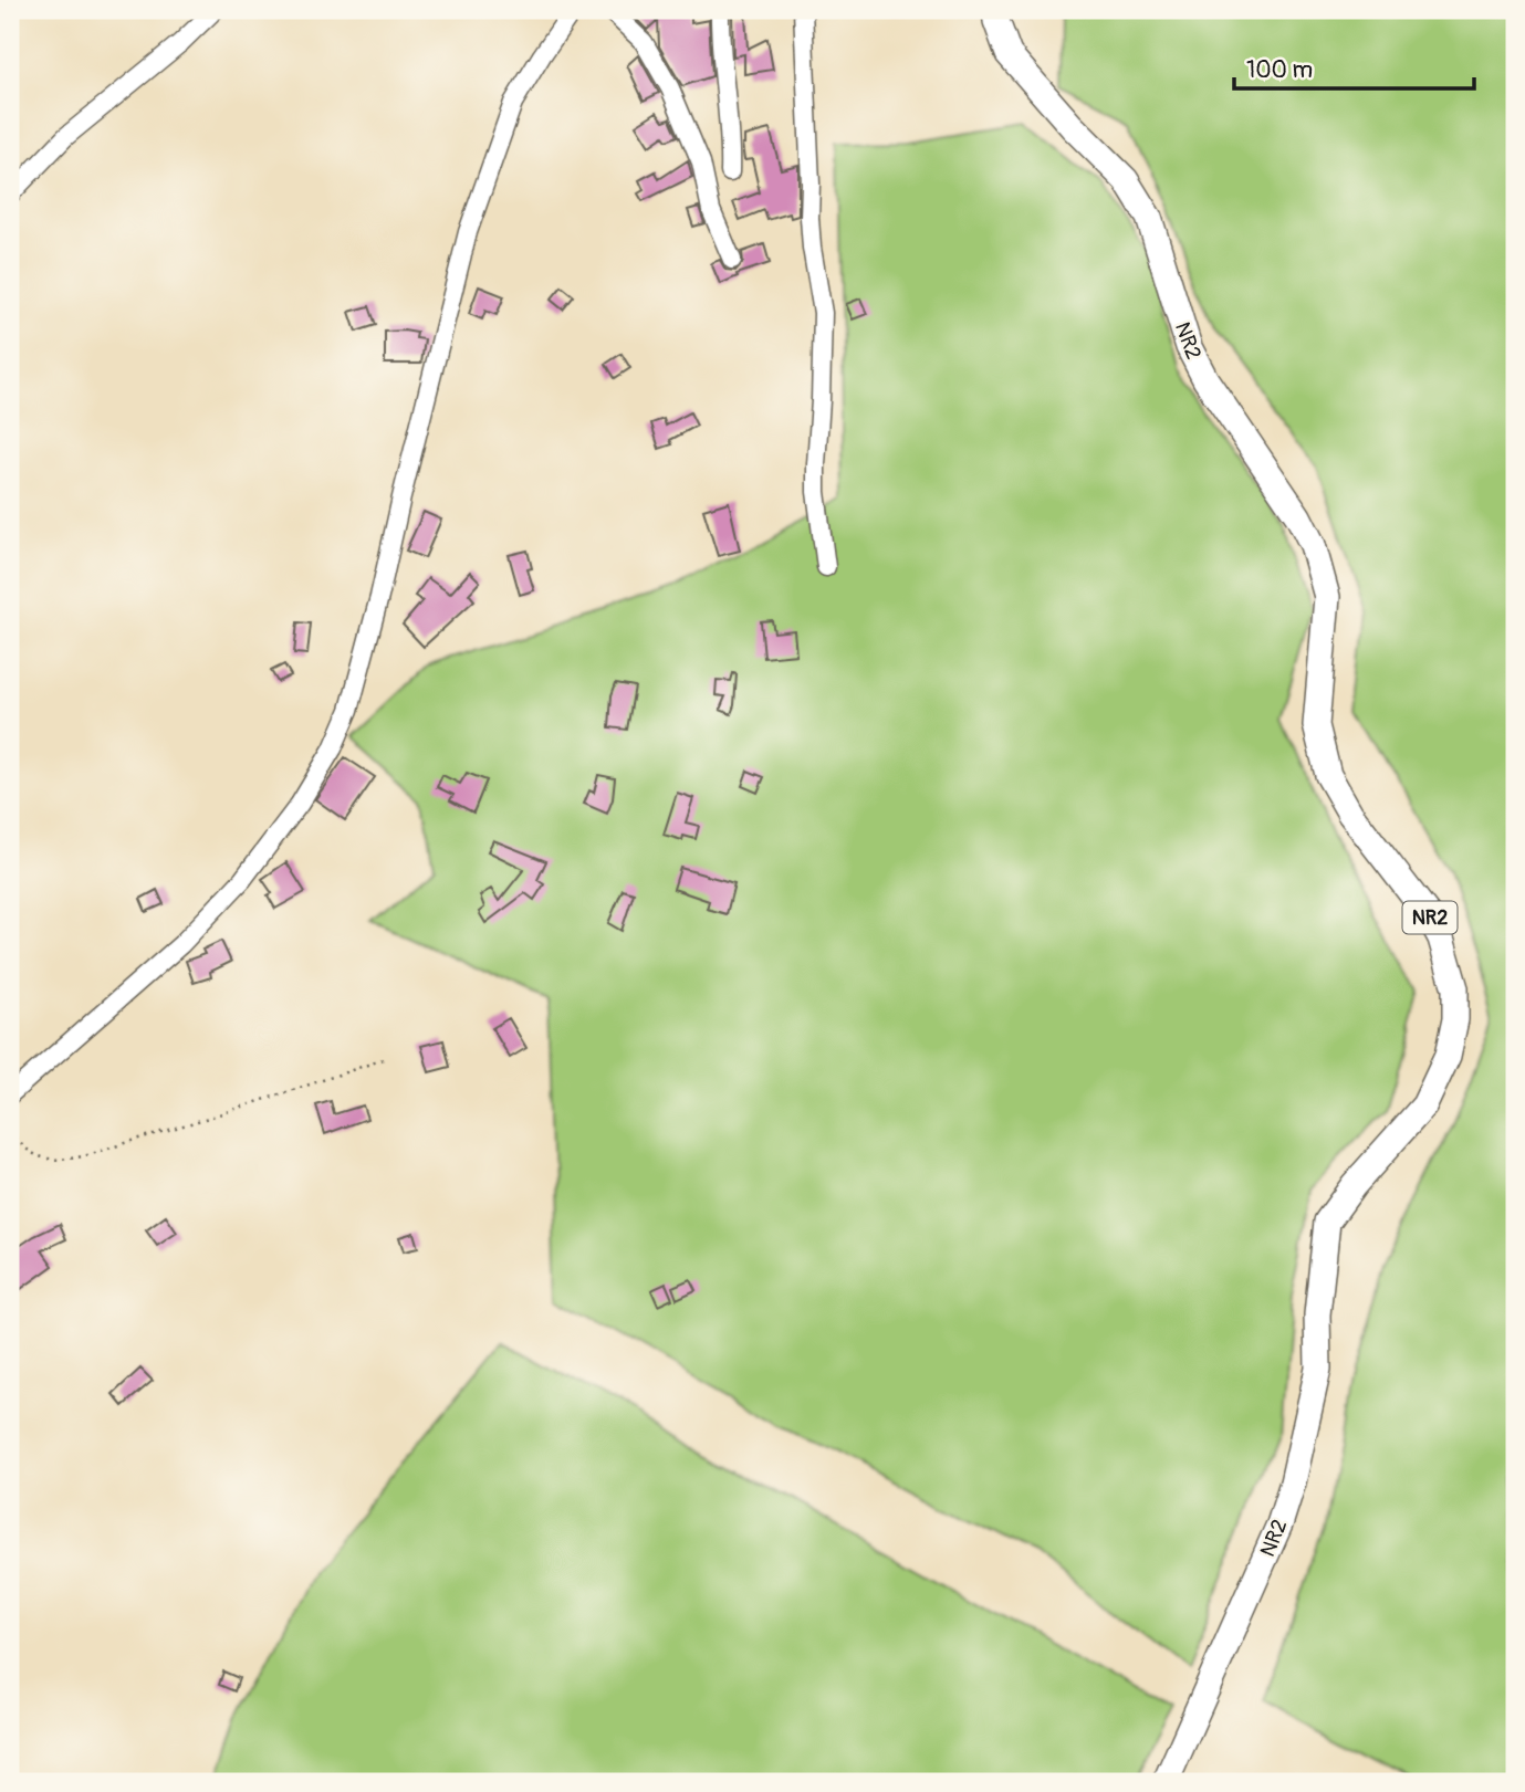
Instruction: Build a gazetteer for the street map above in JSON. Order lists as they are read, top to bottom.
{
  "streets": {
    "highway": ["NR2"]
  },
  "scale_bar": "100 m"
}
